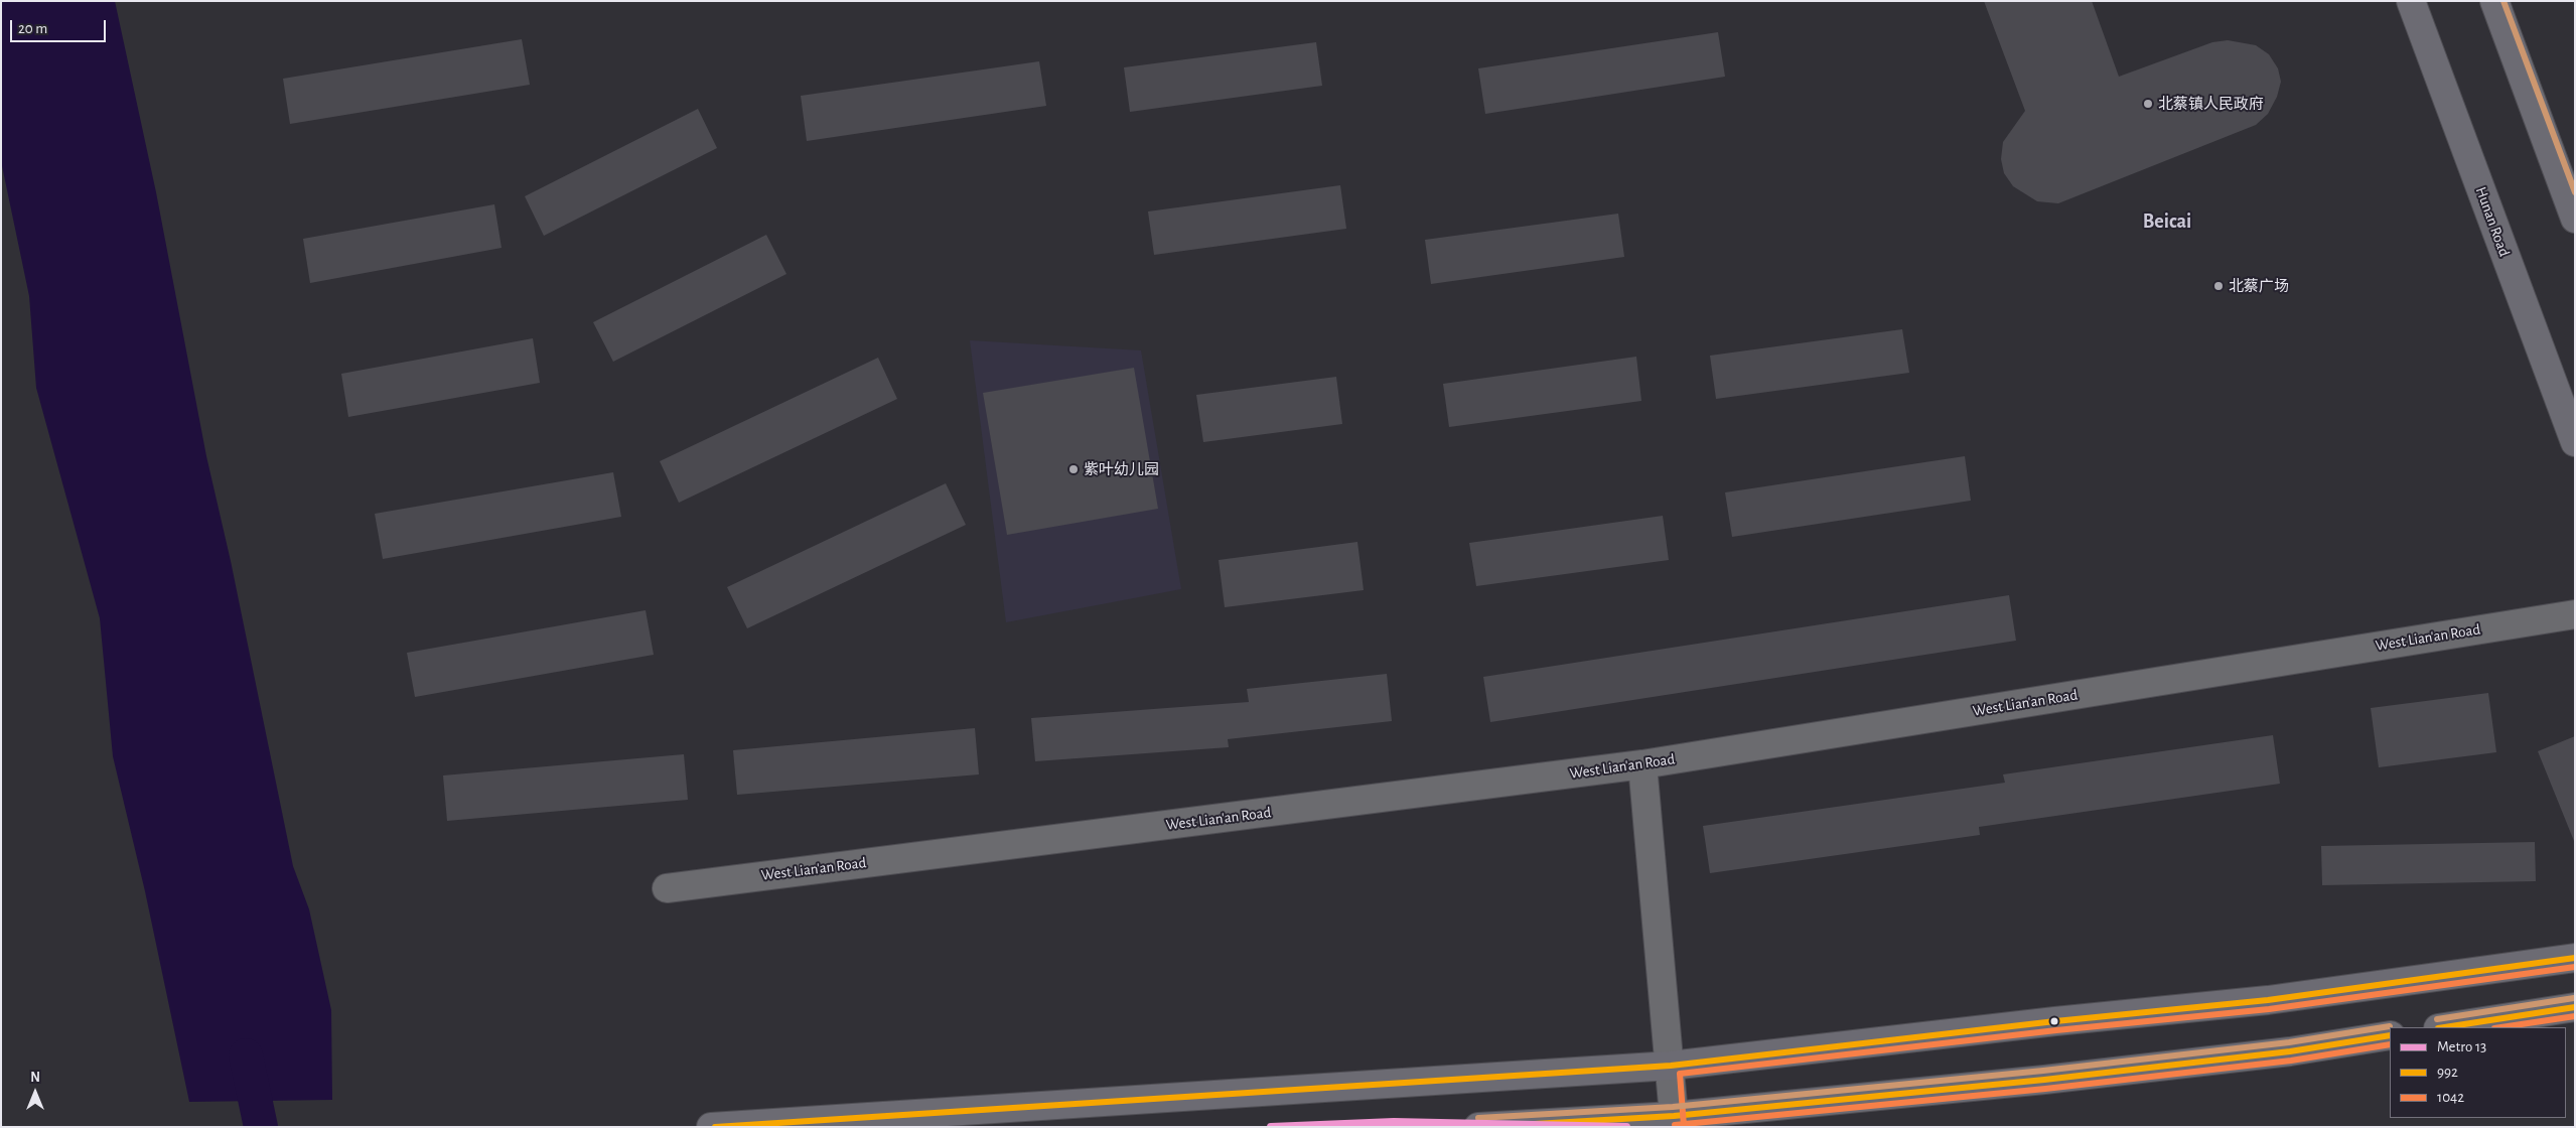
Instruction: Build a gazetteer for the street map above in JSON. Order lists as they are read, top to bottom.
{
  "streets": {
    "main road": ["Hunan Road"],
    "street": ["West Lian'an Road"]
  },
  "districts": ["Beicai"],
  "places": ["北蔡镇人民政府", "北蔡广场", "紫叶幼儿园"],
  "lines": ["transit line 992", "transit line 1042", "metro line 13"],
  "legend": ["Metro 13", "992", "1042"],
  "scale_bar": "20 m",
  "north": "top"
}
